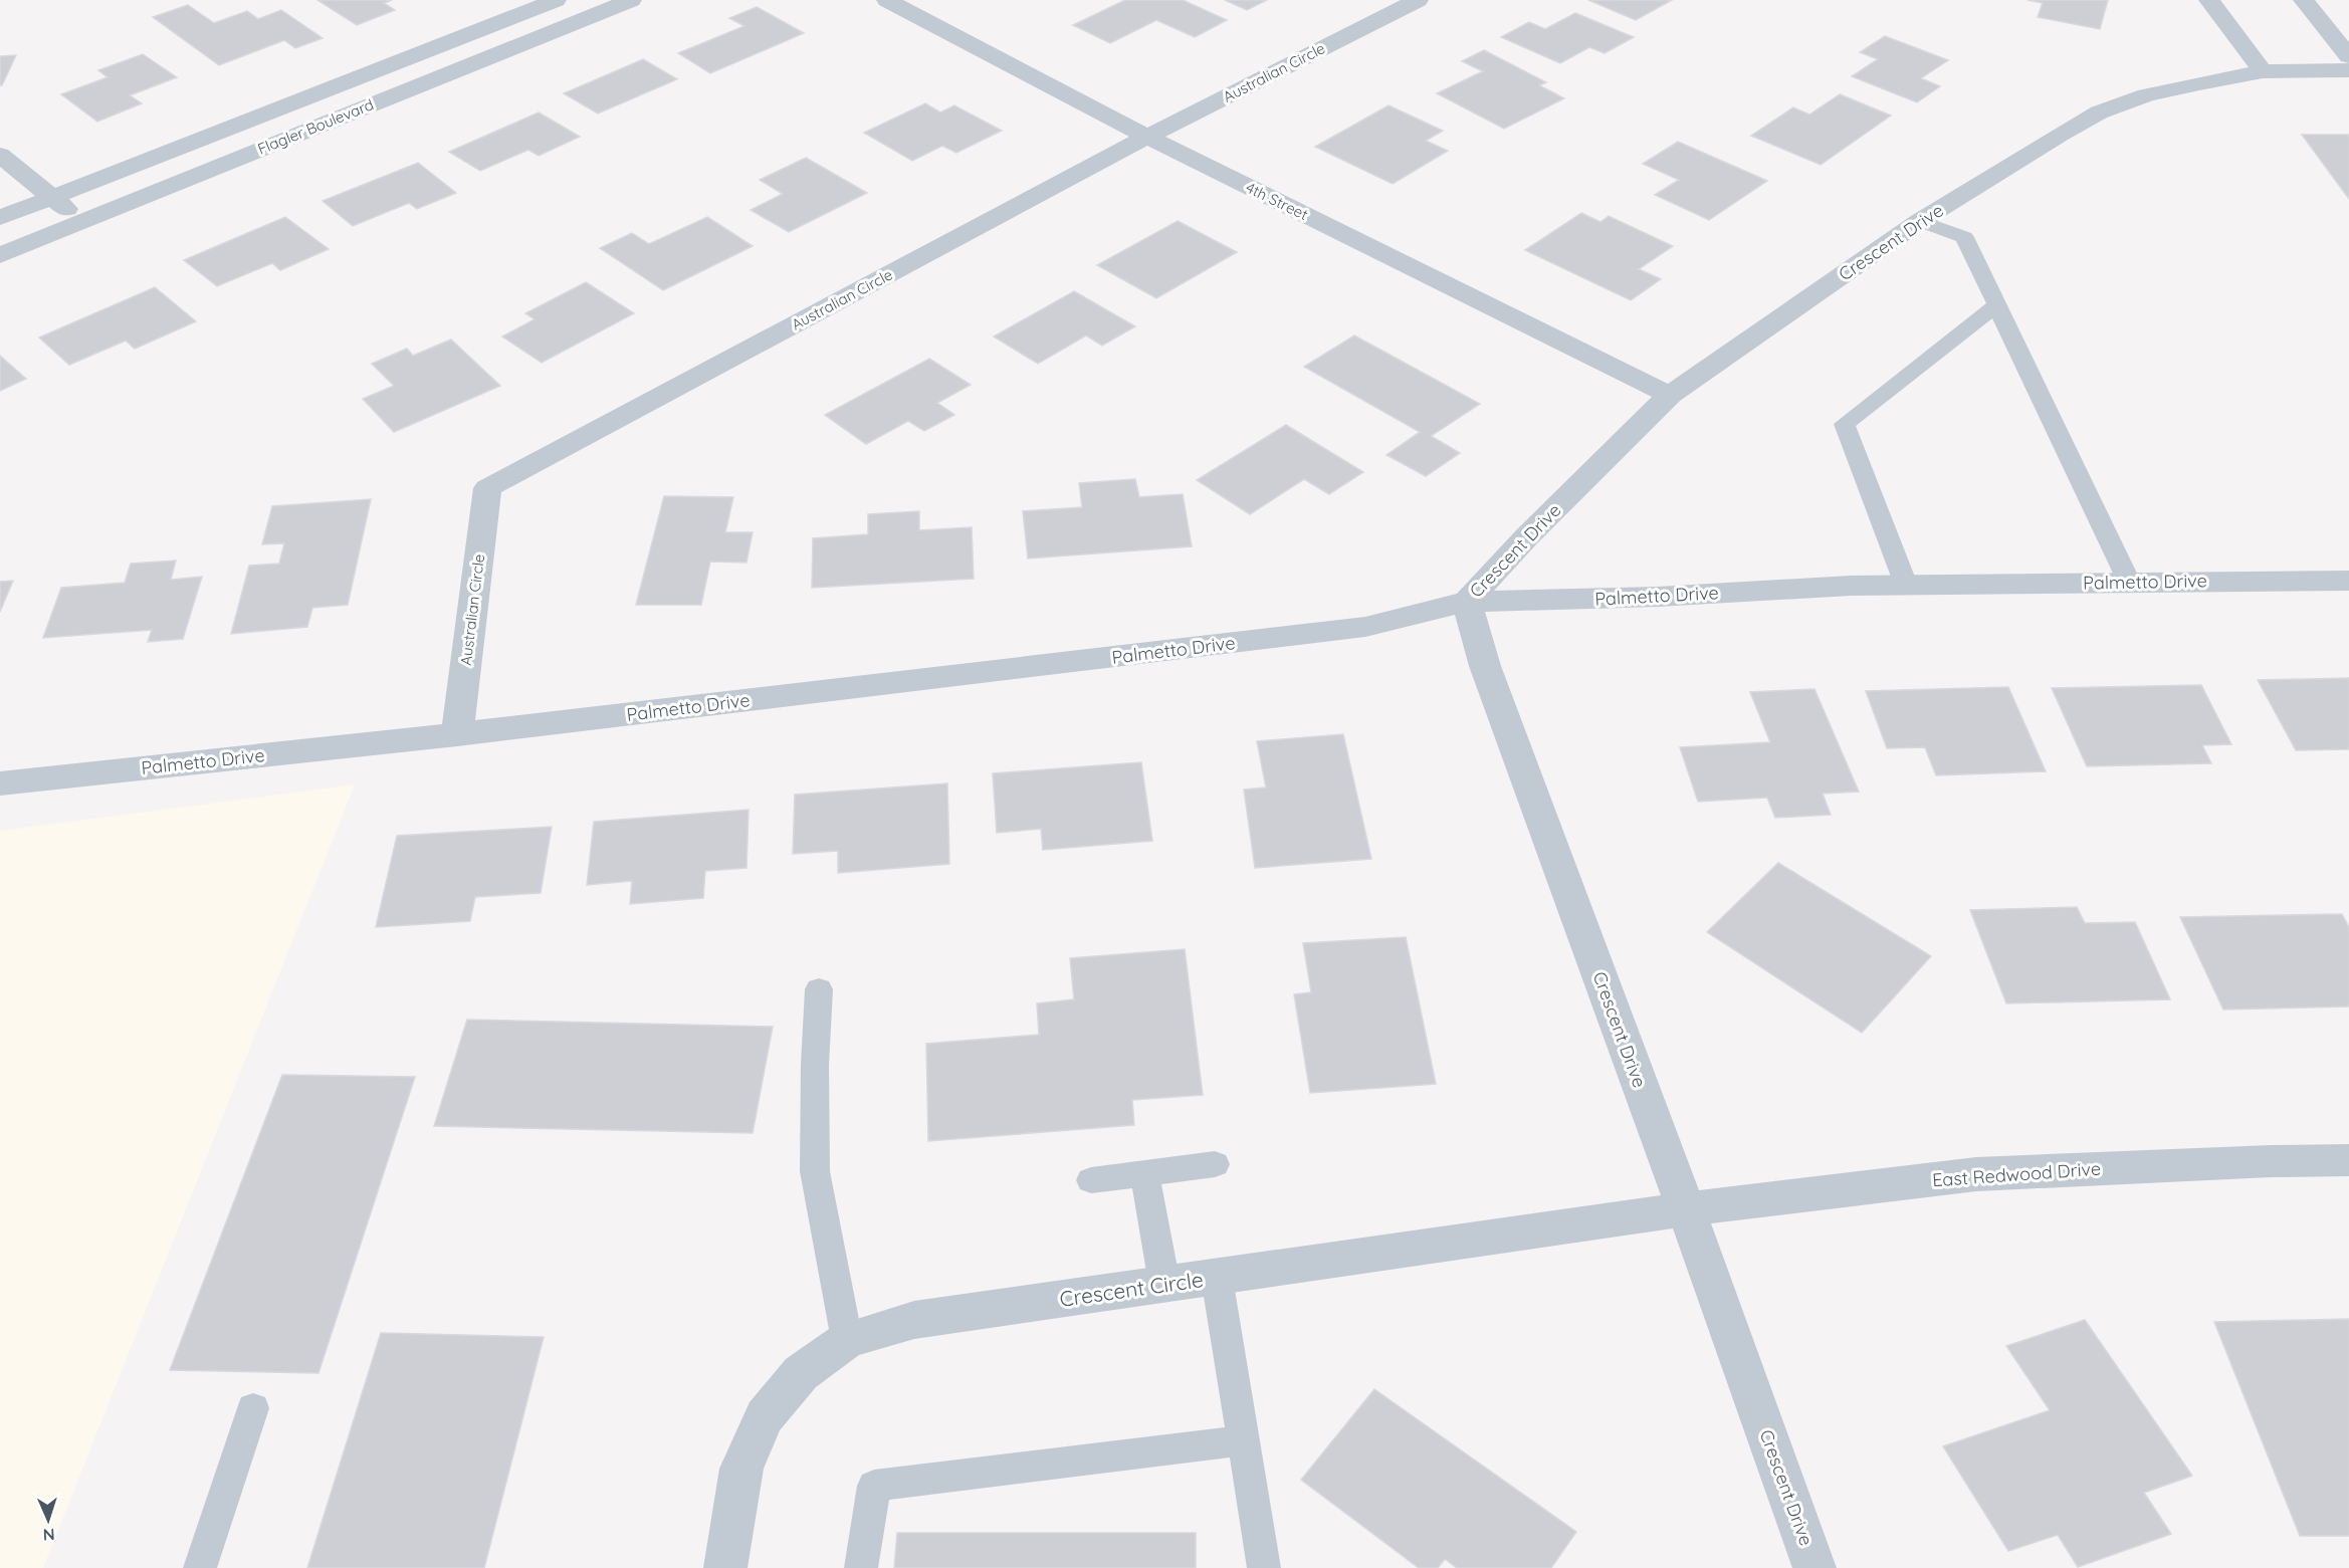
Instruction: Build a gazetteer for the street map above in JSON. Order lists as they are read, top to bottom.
{
  "streets": {
    "street": [
      "Australian Circle",
      "Flagler Boulevard",
      "4th Street",
      "Crescent Drive",
      "Palmetto Drive",
      "East Redwood Drive",
      "Crescent Circle"
    ]
  },
  "crossings": [
    ["Australian Circle", "4th Street"],
    ["Australian Circle", "Palmetto Drive"],
    ["4th Street", "Crescent Drive"],
    ["Crescent Drive", "Palmetto Drive"],
    ["Crescent Drive", "East Redwood Drive"],
    ["Crescent Drive", "Crescent Circle"],
    ["East Redwood Drive", "Crescent Circle"]
  ],
  "north": "bottom"
}
